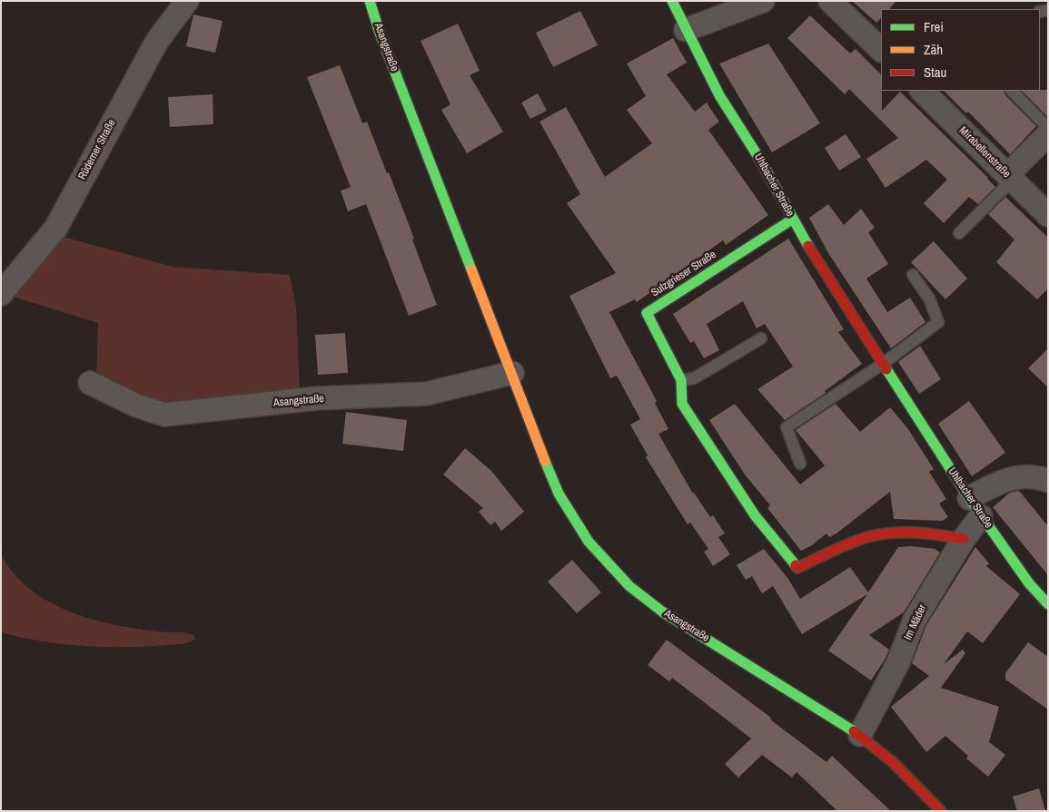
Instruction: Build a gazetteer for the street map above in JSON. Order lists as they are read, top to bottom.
{
  "streets": {
    "street": [
      "Asangstraße",
      "Rüderner Straße",
      "Mirabellenstraße",
      "Uhlbacher Straße",
      "Sulzgrieser Straße",
      "Im Mäder"
    ]
  },
  "crossings": [
    ["Asangstraße", "Im Mäder"],
    ["Uhlbacher Straße", "Sulzgrieser Straße"],
    ["Uhlbacher Straße", "Im Mäder"],
    ["Sulzgrieser Straße", "Im Mäder"]
  ],
  "legend": ["Frei", "Zäh", "Stau"]
}
